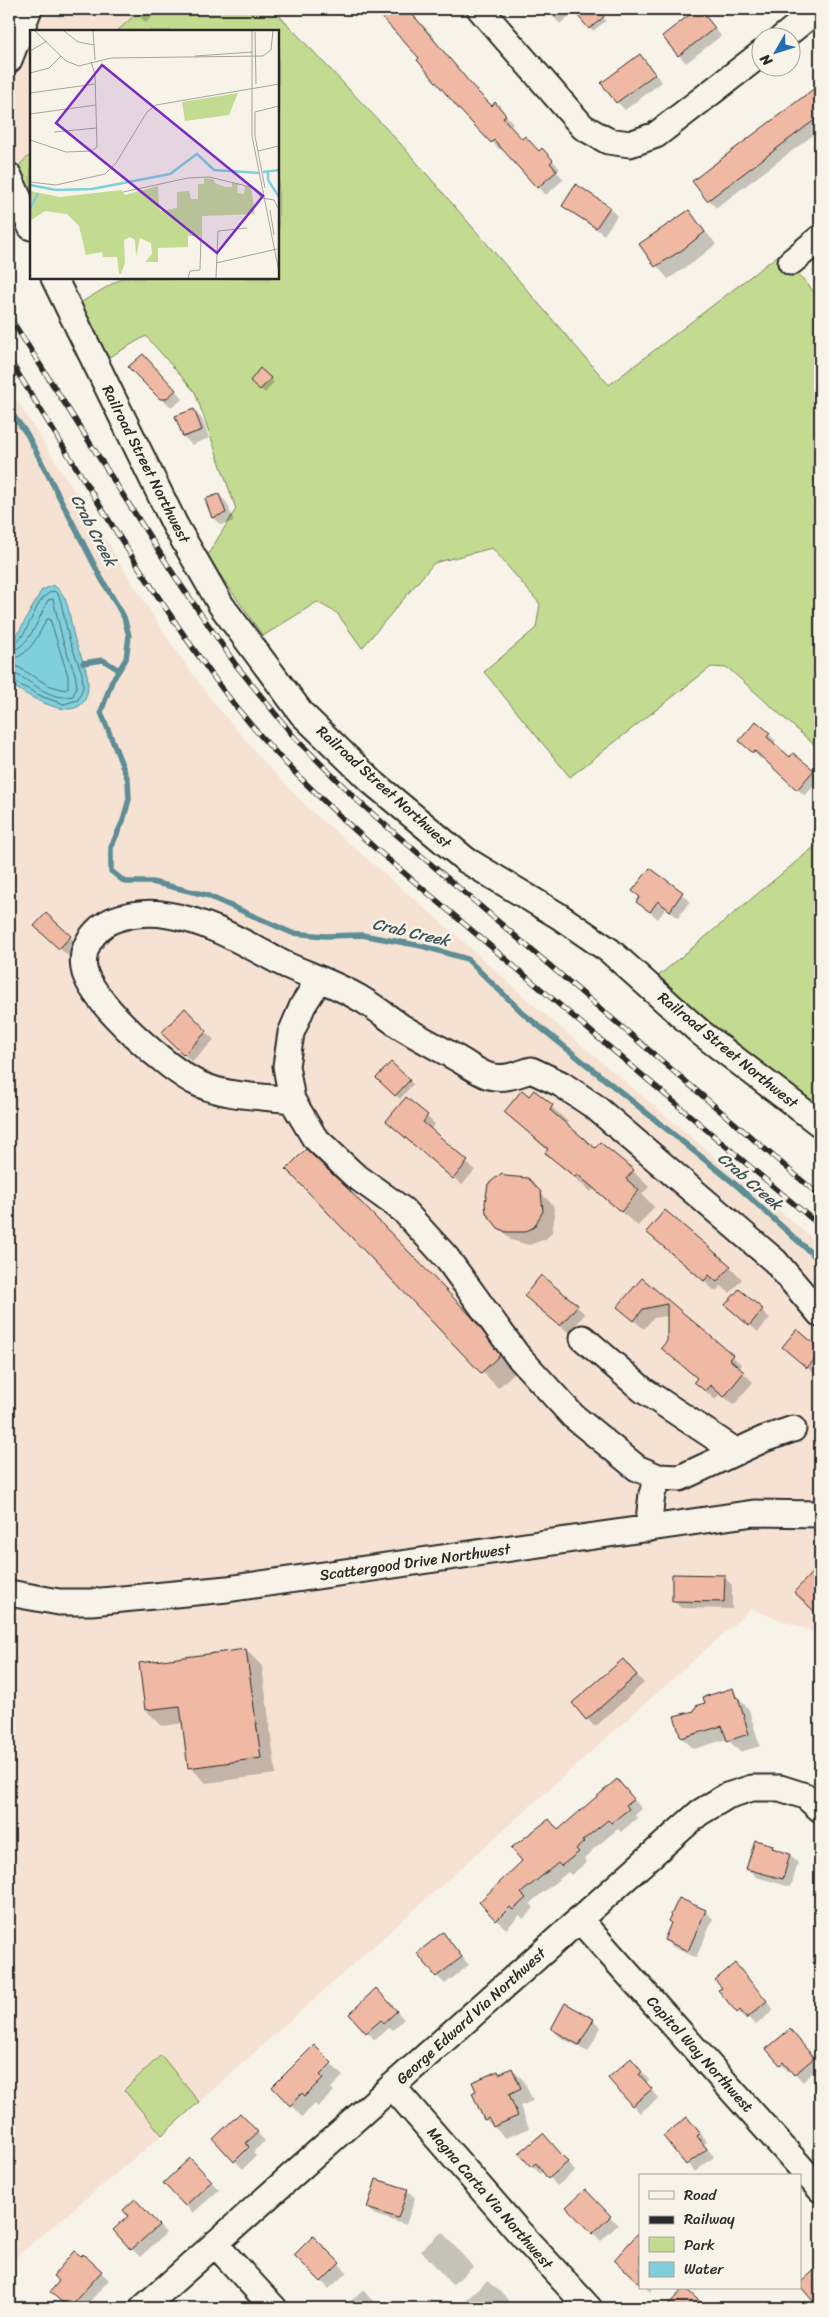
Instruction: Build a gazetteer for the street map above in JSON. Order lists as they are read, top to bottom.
{
  "streets": {
    "street": [
      "Railroad Street Northwest",
      "Scattergood Drive Northwest",
      "George Edward Via Northwest",
      "Capitol Way Northwest",
      "Magna Carta Via Northwest"
    ]
  },
  "crossings": [
    ["George Edward Via Northwest", "Capitol Way Northwest"],
    ["George Edward Via Northwest", "Magna Carta Via Northwest"]
  ],
  "water": ["Crab Creek"],
  "legend": [
    "Road",
    "Railway",
    "Park",
    "Water"
  ],
  "north": "bottom left"
}
